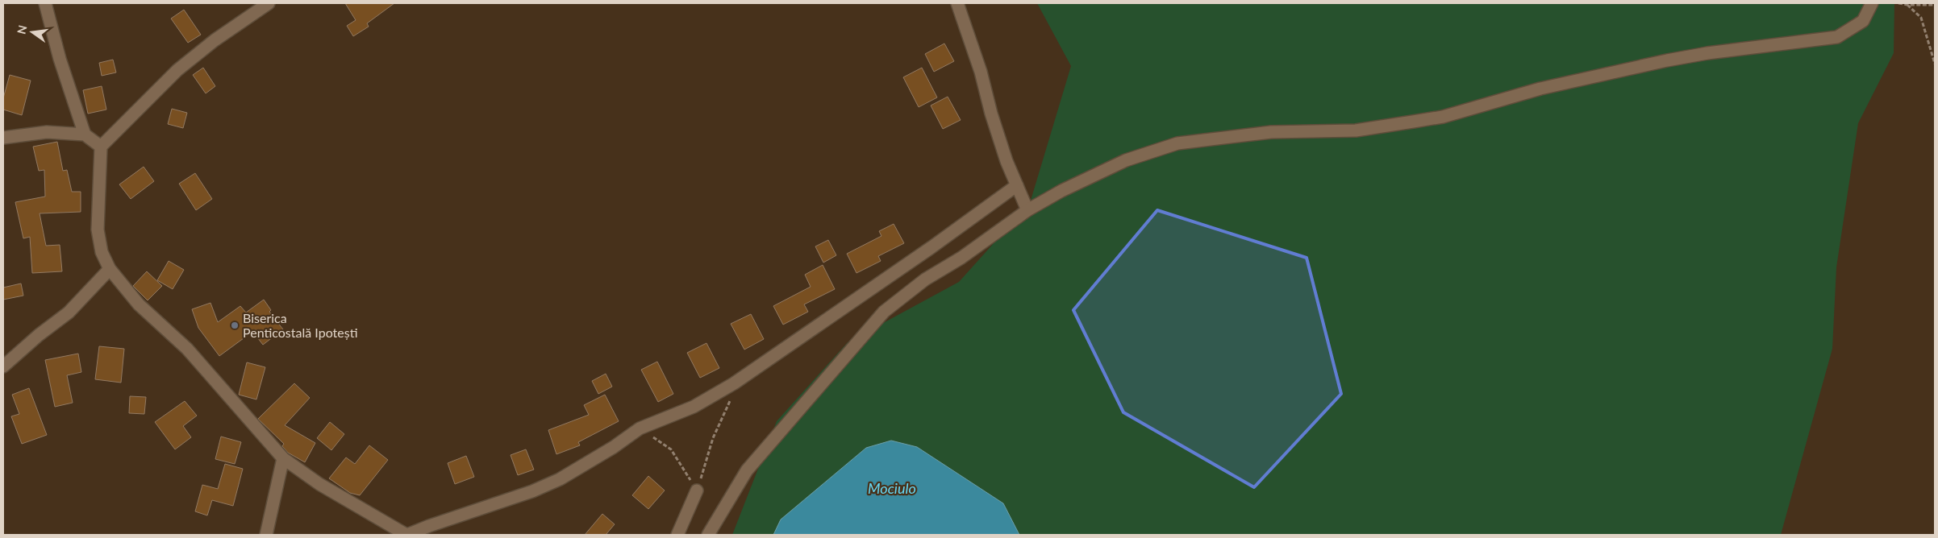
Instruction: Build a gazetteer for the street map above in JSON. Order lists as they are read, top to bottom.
{
  "water": ["Mociulo"],
  "places": ["Biserica Penticostală Ipotești"],
  "north": "left"
}
